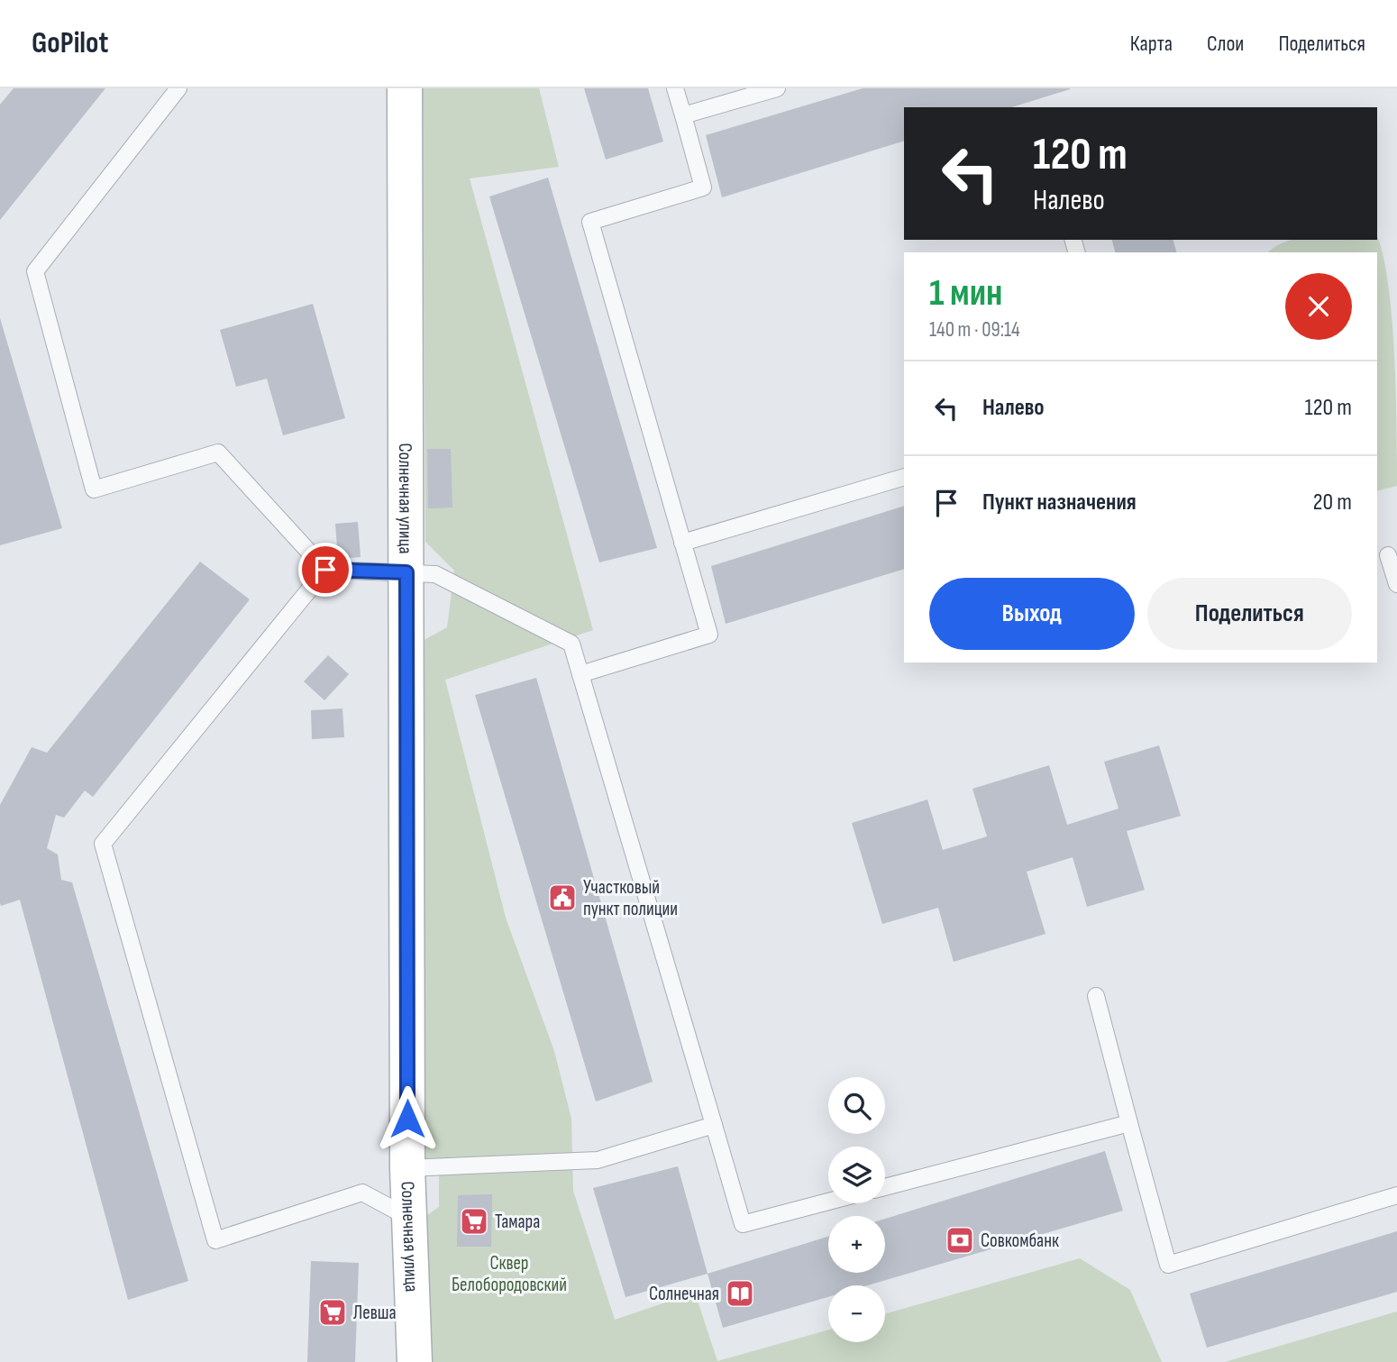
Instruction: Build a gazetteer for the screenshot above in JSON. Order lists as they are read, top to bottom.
{
  "streets": {
    "street": ["Солнечная улица"]
  },
  "parks": ["Сквер Белобородовский"],
  "places": {
    "public building": ["Участковый пункт полиции"],
    "supermarket": ["Тамара", "Левша"],
    "bank": ["Совкомбанк"],
    "library": ["Солнечная"]
  },
  "page": {
    "header": "GoPilot",
    "nav": ["Карта", "Слои", "Поделиться"],
    "turn": ["120 m", "Налево"],
    "heading": ["1 мин", "140 m · 09:14"],
    "list": [
      {
        "name": "Налево",
        "value": "120 m"
      },
      {
        "name": "Пункт назначения",
        "value": "20 m"
      }
    ],
    "buttons": ["Выход", "Поделиться"],
    "map_buttons": ["+", "−"]
  }
}
